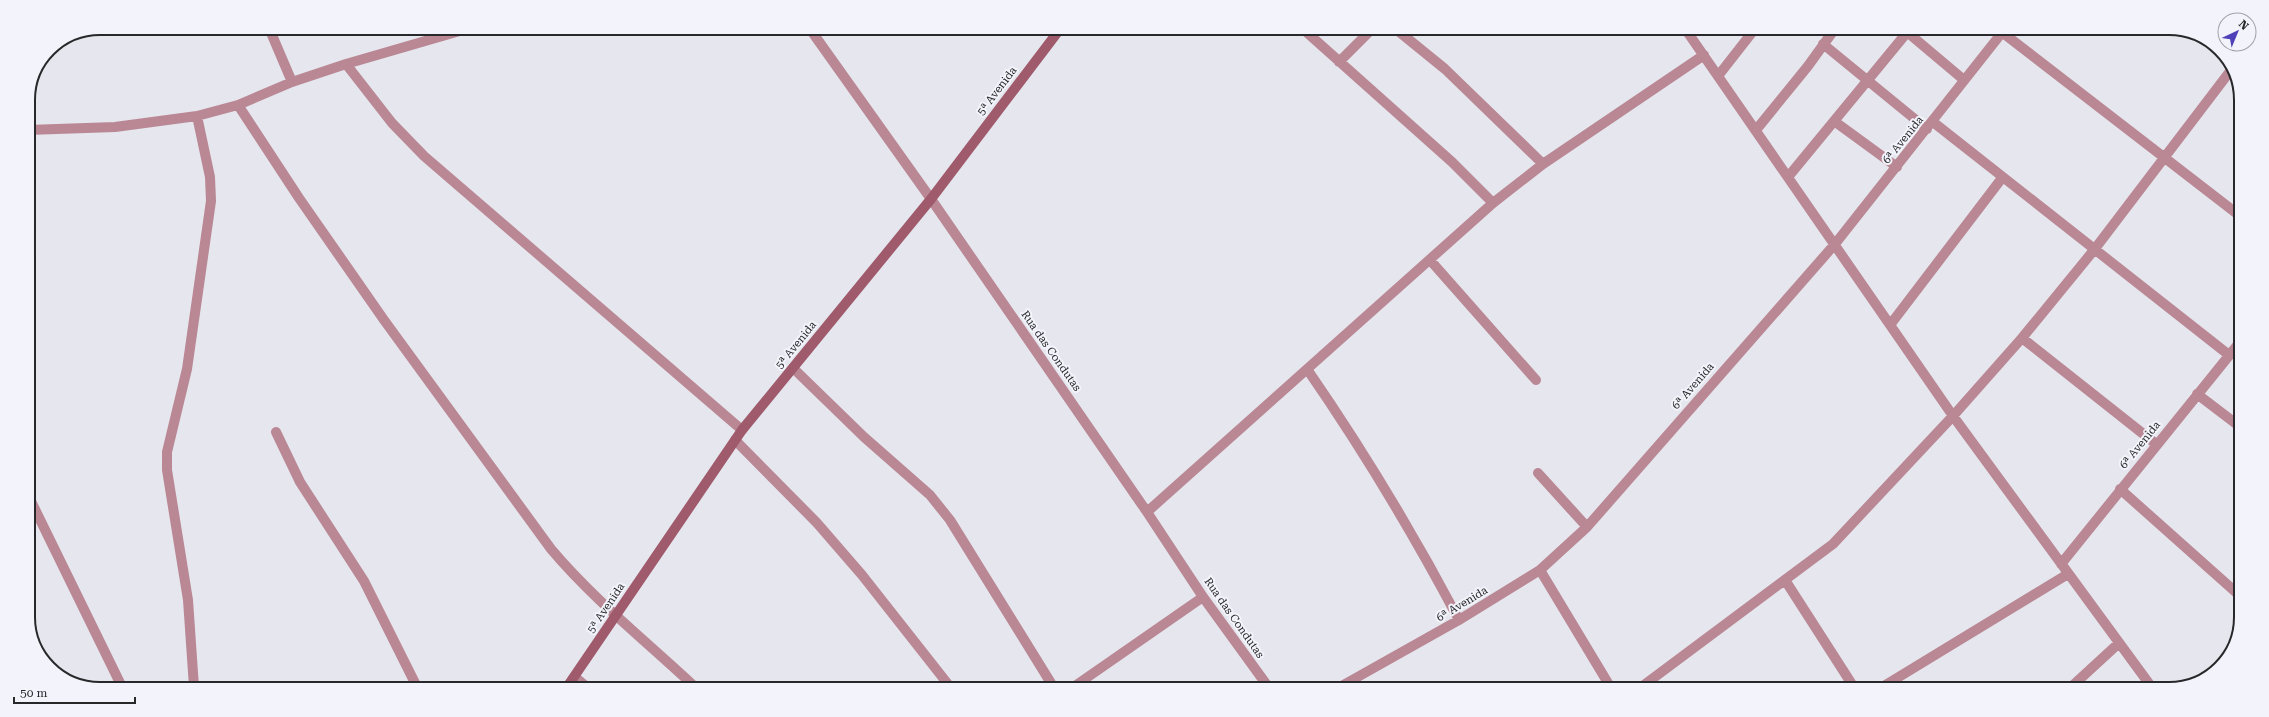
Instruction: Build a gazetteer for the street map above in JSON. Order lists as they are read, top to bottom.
{
  "streets": {
    "street": ["5ª Avenida", "6ª Avenida", "Rua das Condutas"]
  },
  "crossings": [
    ["5ª Avenida", "Rua das Condutas"]
  ],
  "scale_bar": "50 m",
  "north": "top right"
}
